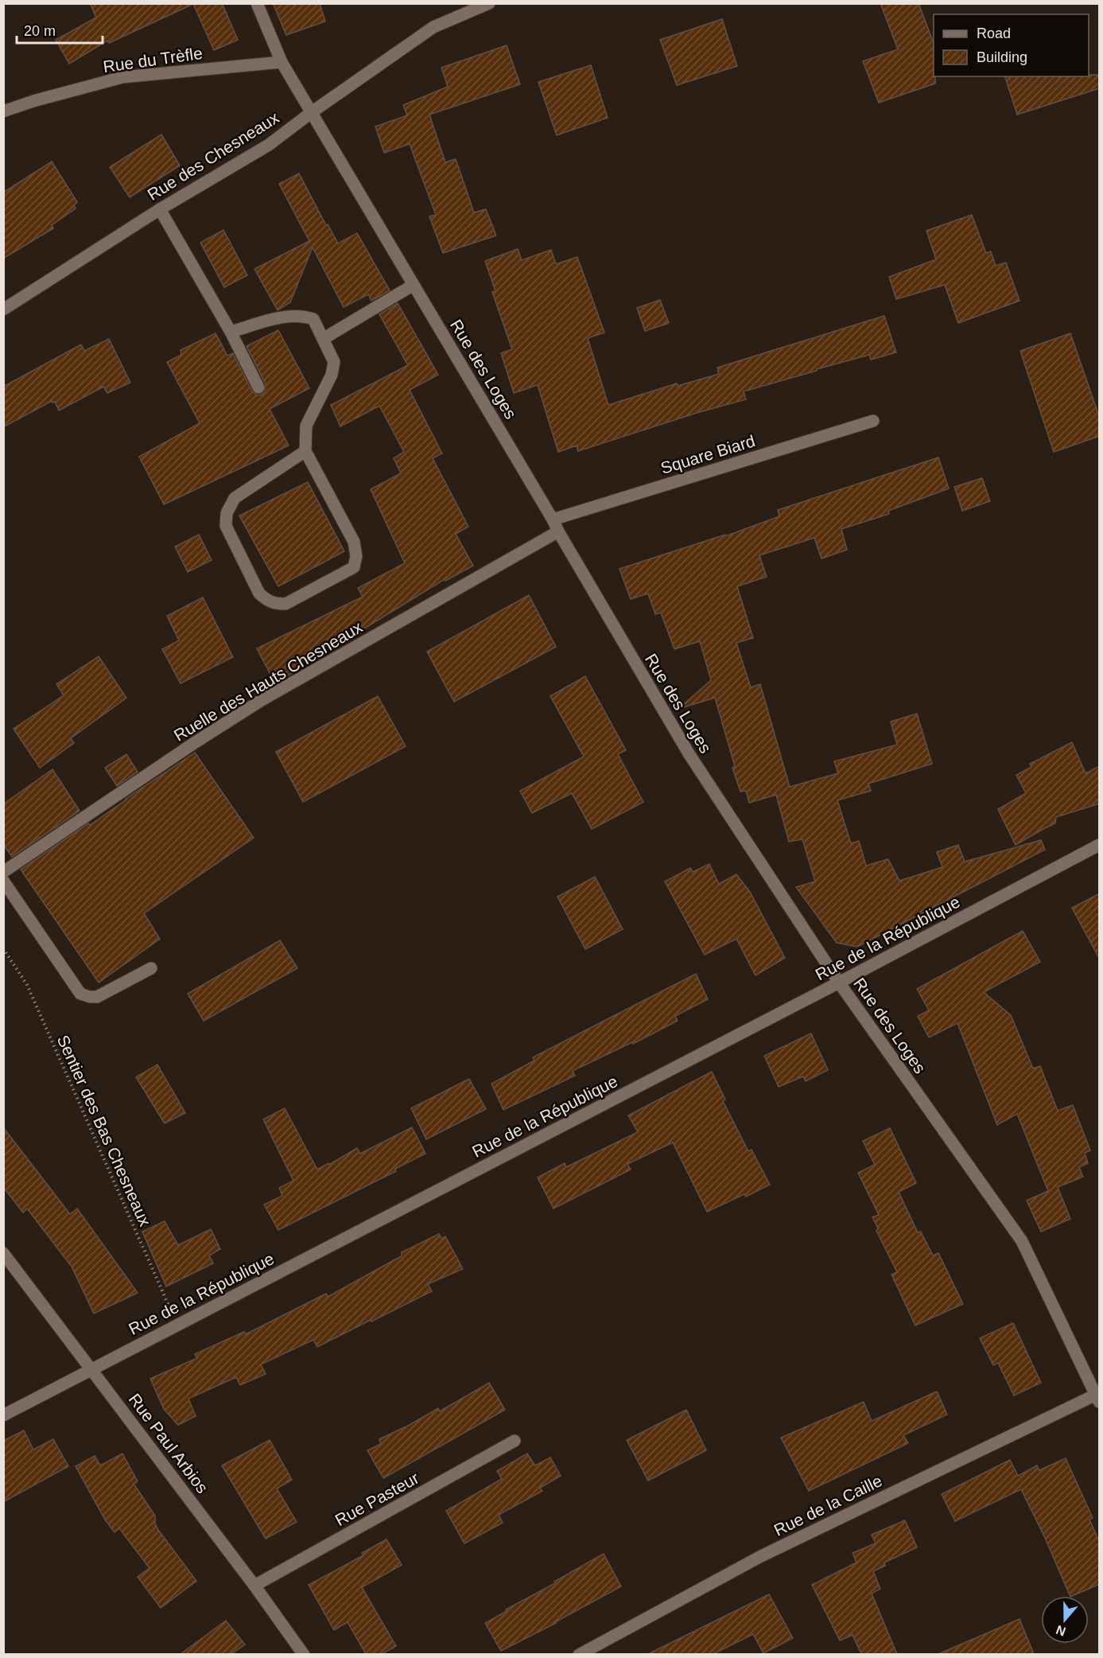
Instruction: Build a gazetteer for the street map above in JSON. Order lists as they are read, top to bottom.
{
  "streets": {
    "street": [
      "Rue du Trèfle",
      "Rue des Chesneaux",
      "Rue des Loges",
      "Square Biard",
      "Ruelle des Hauts Chesneaux",
      "Rue de la République",
      "Rue Paul Arbios",
      "Rue Pasteur",
      "Rue de la Caille"
    ],
    "path": ["Sentier des Bas Chesneaux"]
  },
  "crossings": [
    ["Rue du Trèfle", "Rue des Loges"],
    ["Rue des Chesneaux", "Rue des Loges"],
    ["Rue des Loges", "Square Biard"],
    ["Rue des Loges", "Ruelle des Hauts Chesneaux"],
    ["Rue des Loges", "Rue de la République"],
    ["Rue des Loges", "Rue de la Caille"],
    ["Rue de la République", "Sentier des Bas Chesneaux"],
    ["Rue de la République", "Rue Paul Arbios"],
    ["Rue Paul Arbios", "Rue Pasteur"]
  ],
  "legend": ["Road", "Building"],
  "scale_bar": "20 m",
  "north": "bottom"
}
